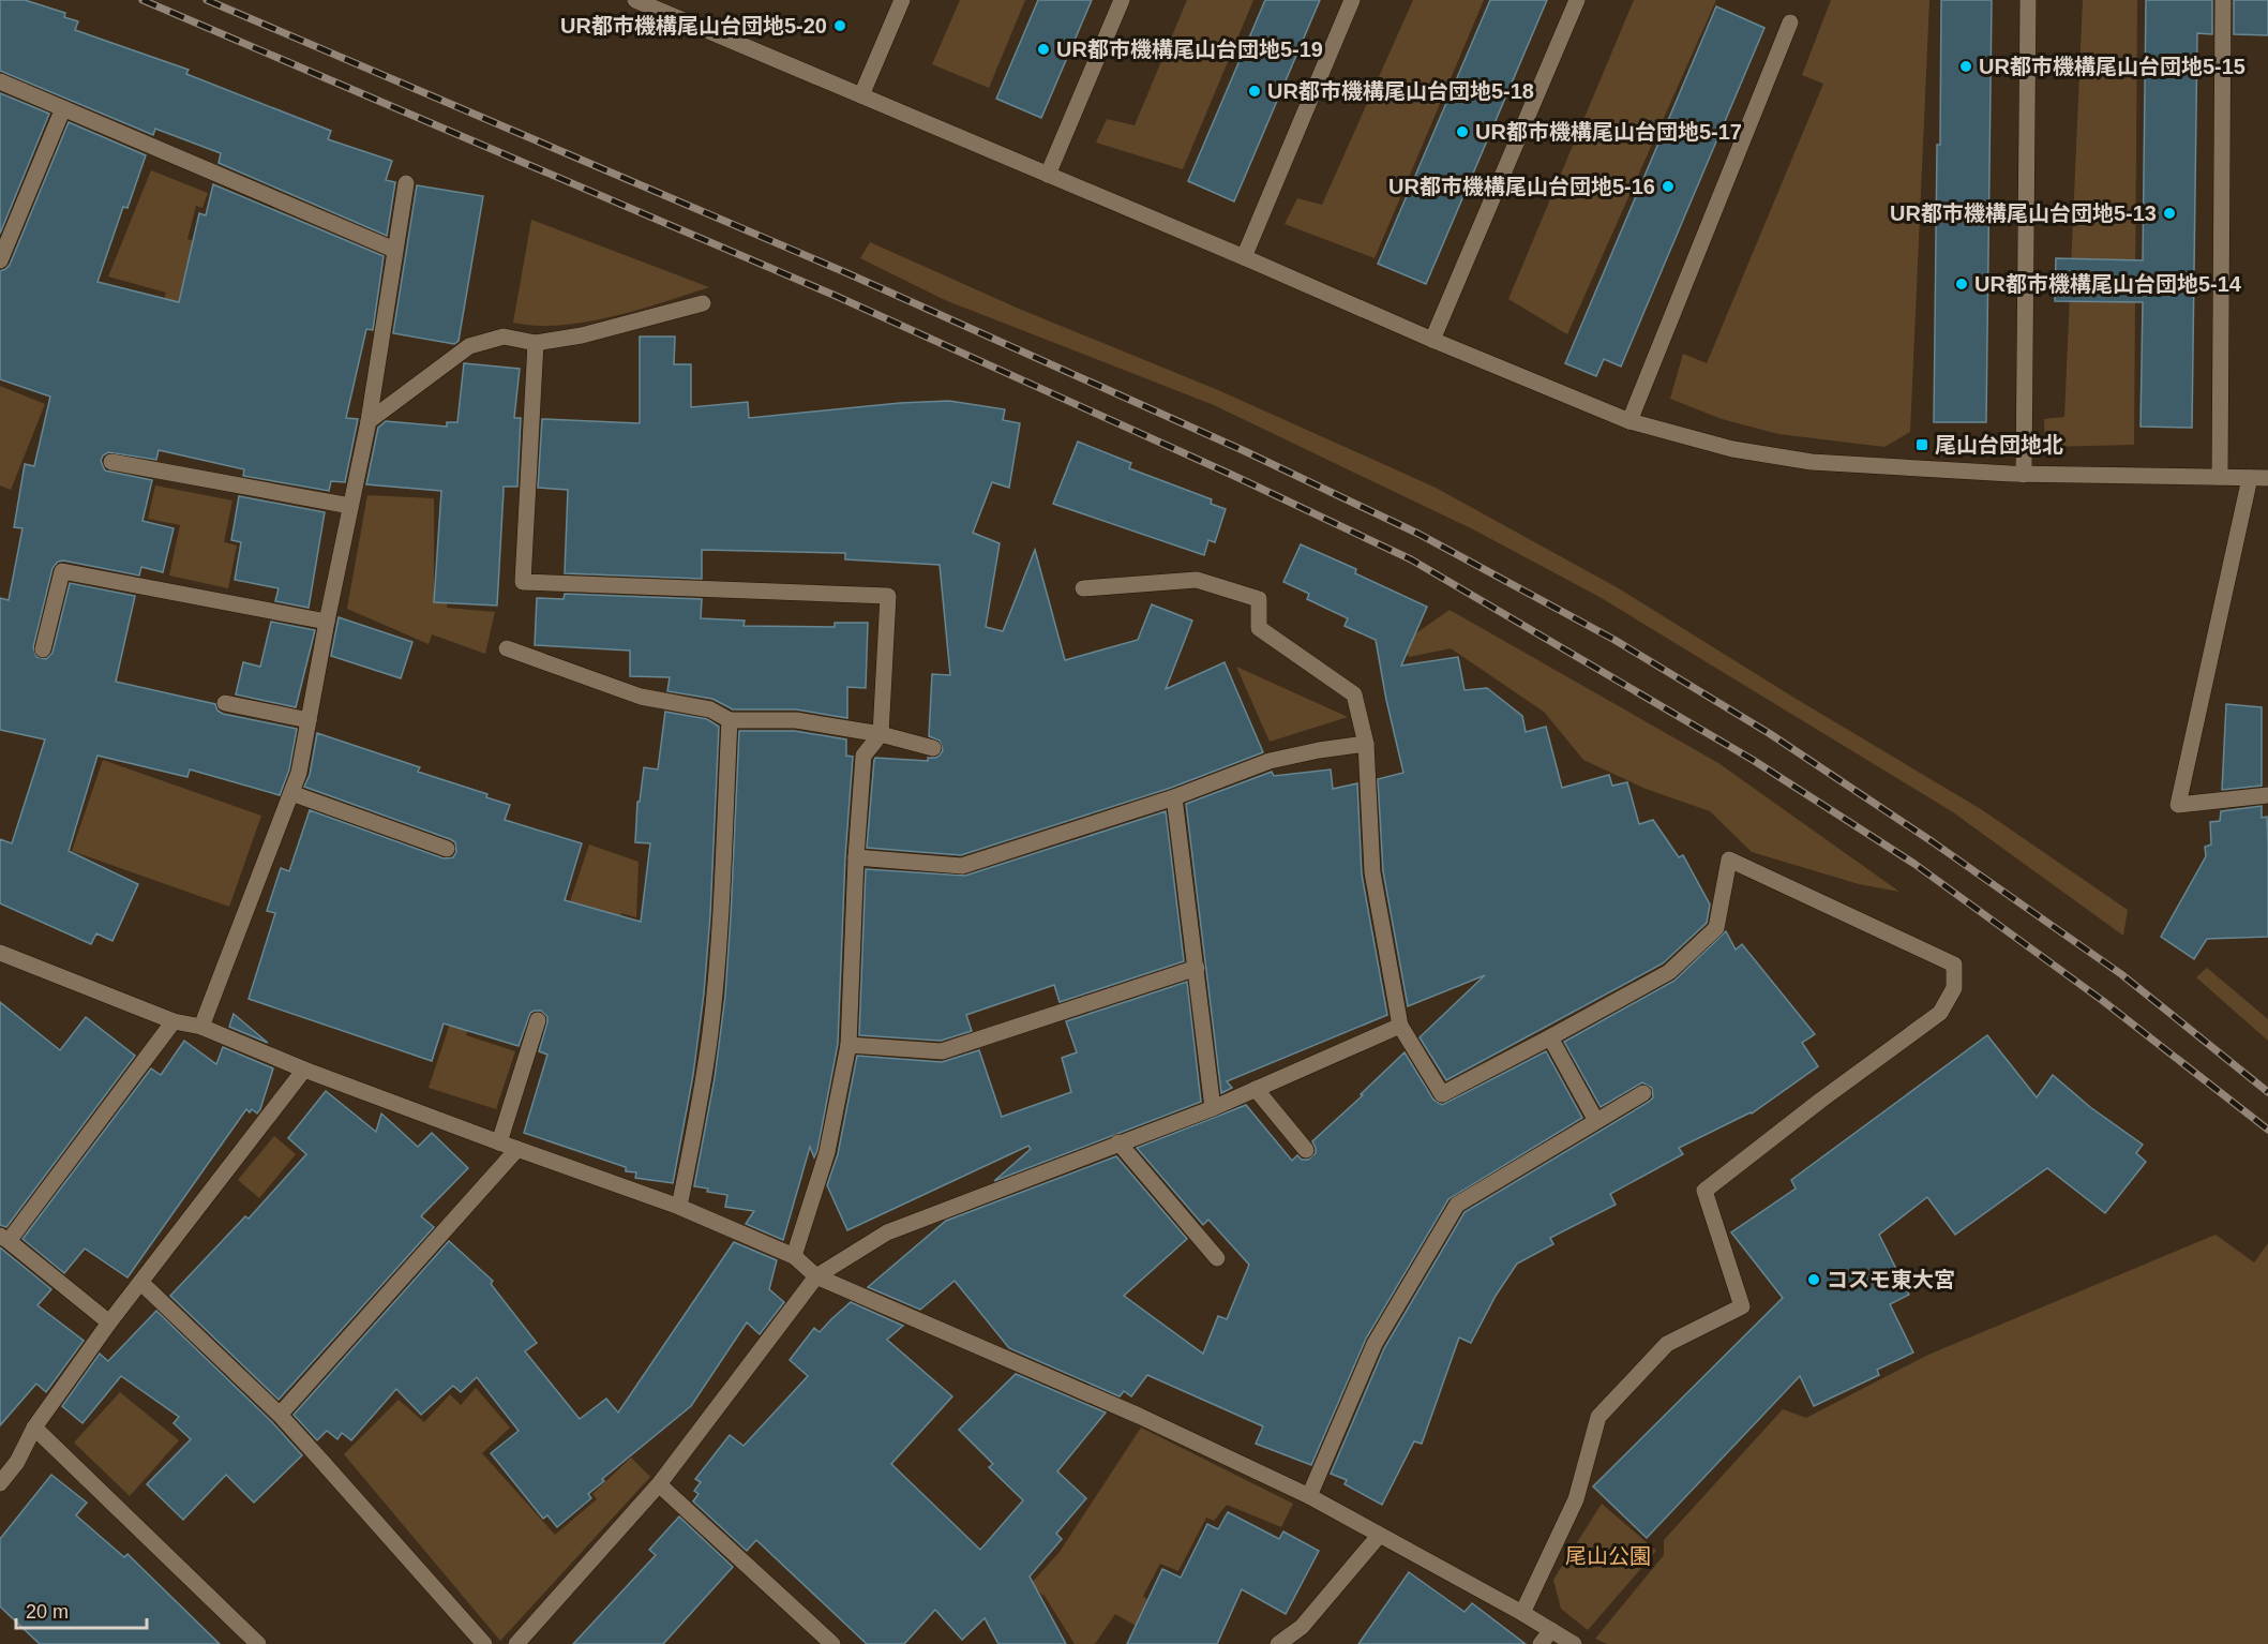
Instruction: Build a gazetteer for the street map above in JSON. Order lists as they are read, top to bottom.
{
  "parks": ["尾山公園"],
  "places": {
    "other": [
      "UR都市機構尾山台団地5-20",
      "UR都市機構尾山台団地5-19",
      "UR都市機構尾山台団地5-15",
      "UR都市機構尾山台団地5-18",
      "UR都市機構尾山台団地5-17",
      "UR都市機構尾山台団地5-16",
      "UR都市機構尾山台団地5-13",
      "UR都市機構尾山台団地5-14",
      "コスモ東大宮"
    ],
    "transit": ["尾山台団地北"]
  },
  "scale_bar": "20 m"
}
